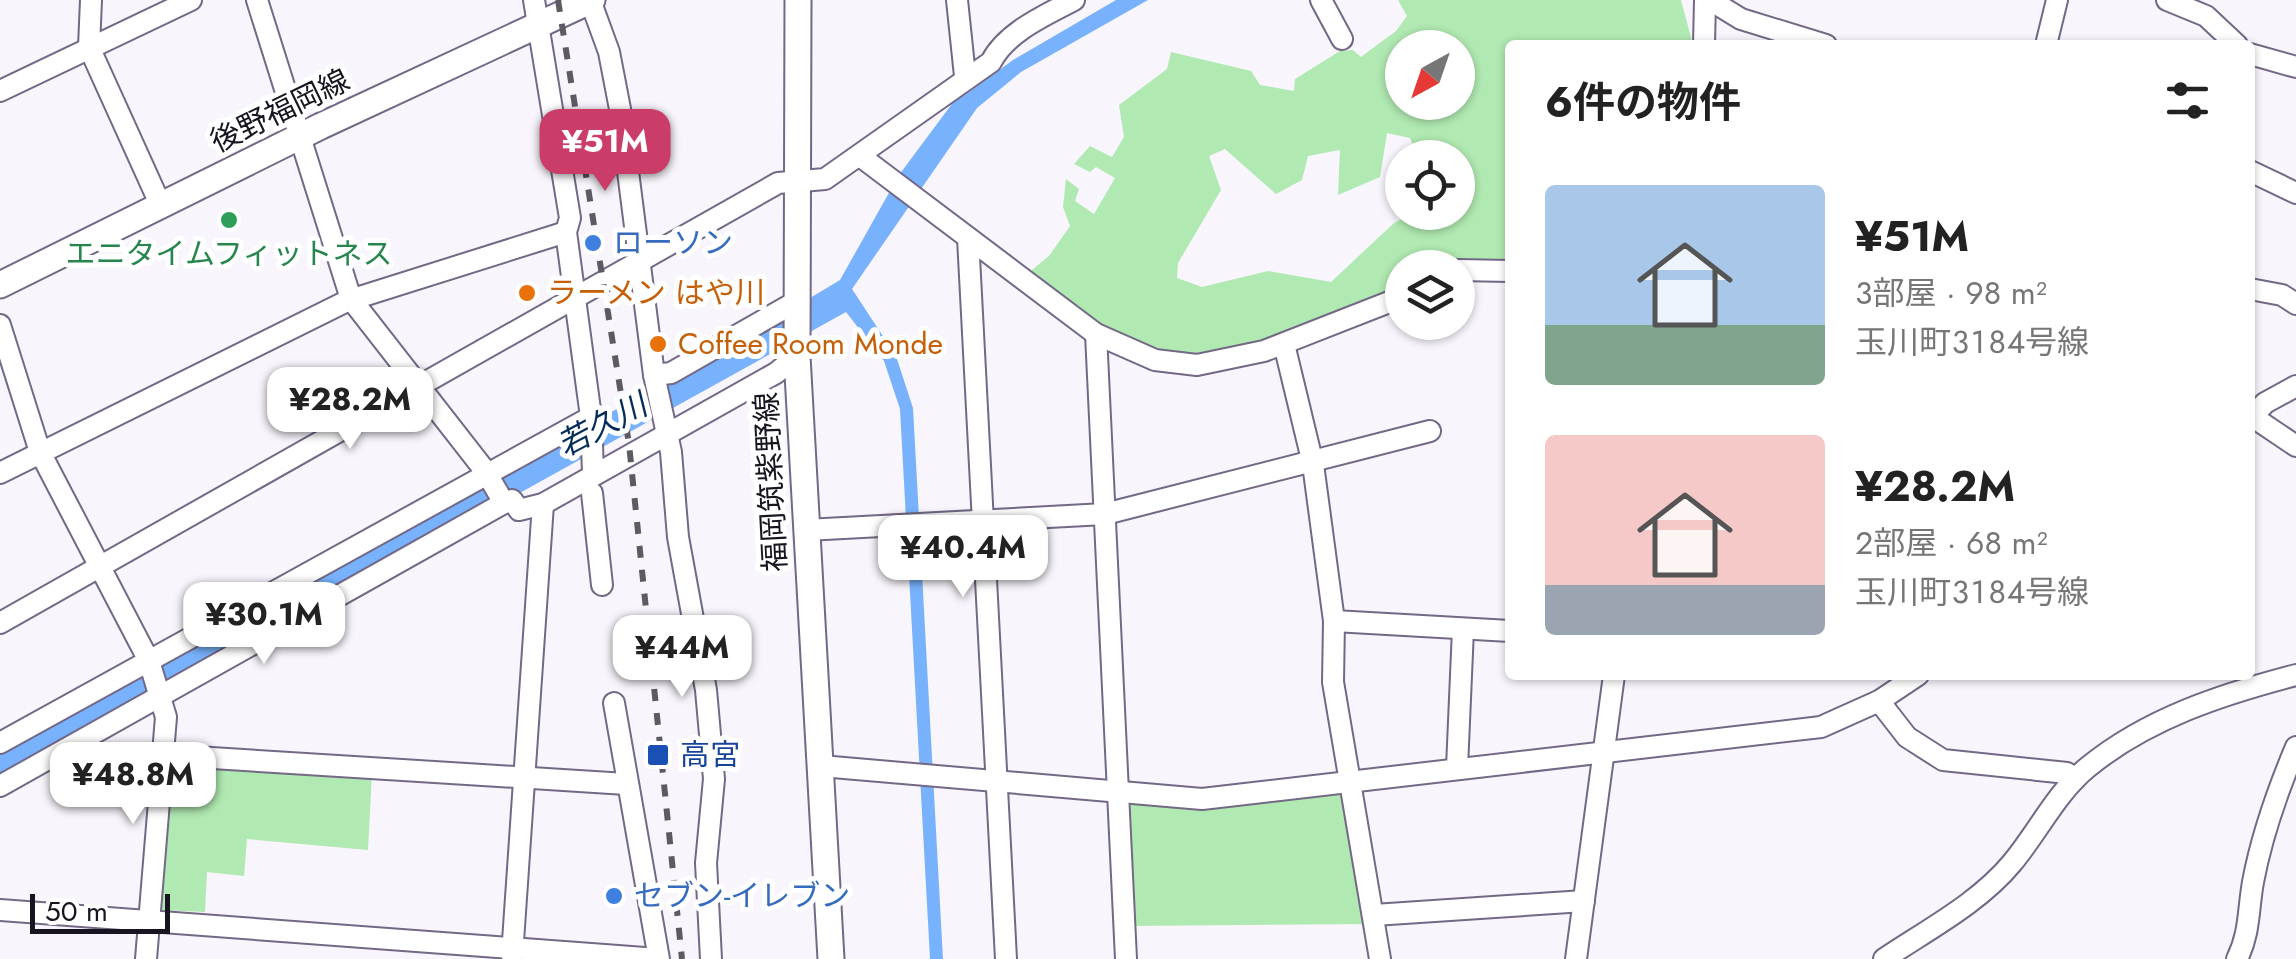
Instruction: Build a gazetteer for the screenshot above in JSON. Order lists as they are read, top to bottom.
{
  "streets": {
    "main road": ["後野福岡線", "福岡筑紫野線"]
  },
  "water": ["若久川"],
  "places": {
    "other": [
      "エニタイムフィットネス",
      "ローソン",
      "ラーメン はや川",
      "Coffee Room Monde",
      "セブン-イレブン"
    ],
    "transit": ["高宮"]
  },
  "scale_bar": "50 m",
  "north": "bottom left",
  "page": {
    "heading": "6件の物件",
    "price": [
      "¥51M",
      "¥28.2M",
      "¥40.4M",
      "¥30.1M",
      "¥44M",
      "¥48.8M"
    ],
    "list": [
      {
        "name": "¥51M",
        "note": "3部屋 · 98 m² · 玉川町３１８４号線"
      },
      {
        "name": "¥28.2M",
        "note": "2部屋 · 68 m² · 玉川町３１８４号線"
      }
    ],
    "scale": "50 m"
  }
}
